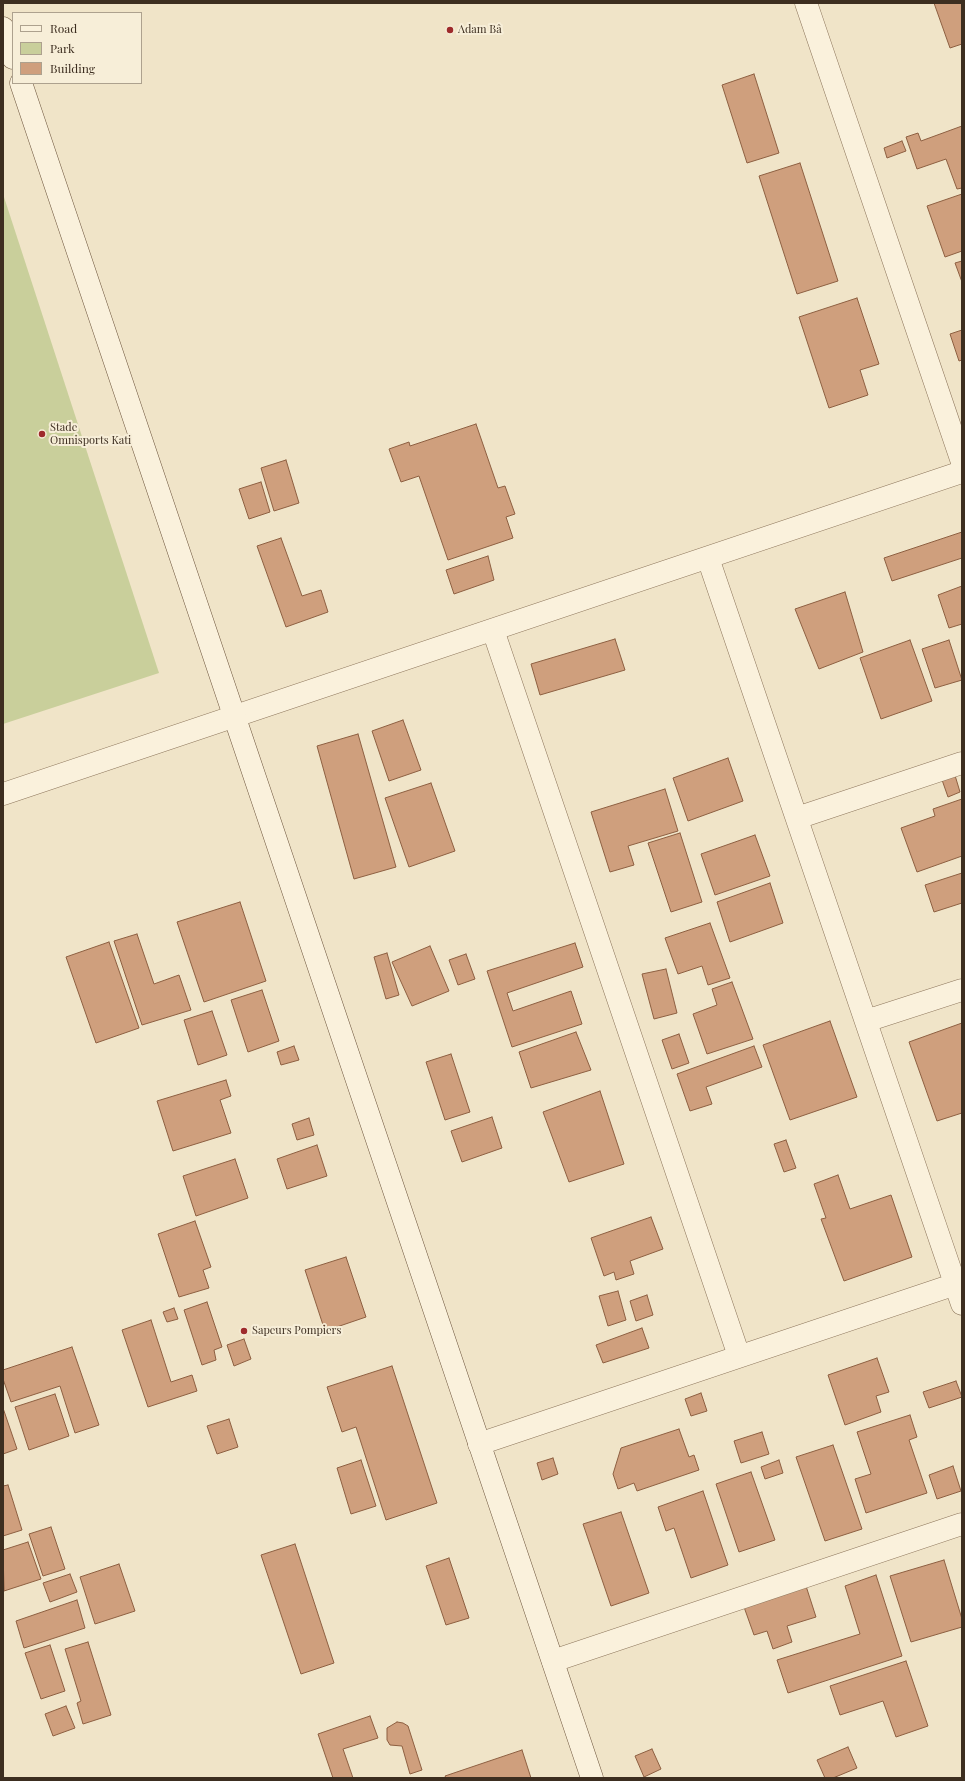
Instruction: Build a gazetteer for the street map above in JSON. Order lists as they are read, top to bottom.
{
  "places": ["Adam Bâ", "Stade Omnisports Kati", "Sapeurs Pompiers"],
  "legend": ["Road", "Park", "Building"]
}
